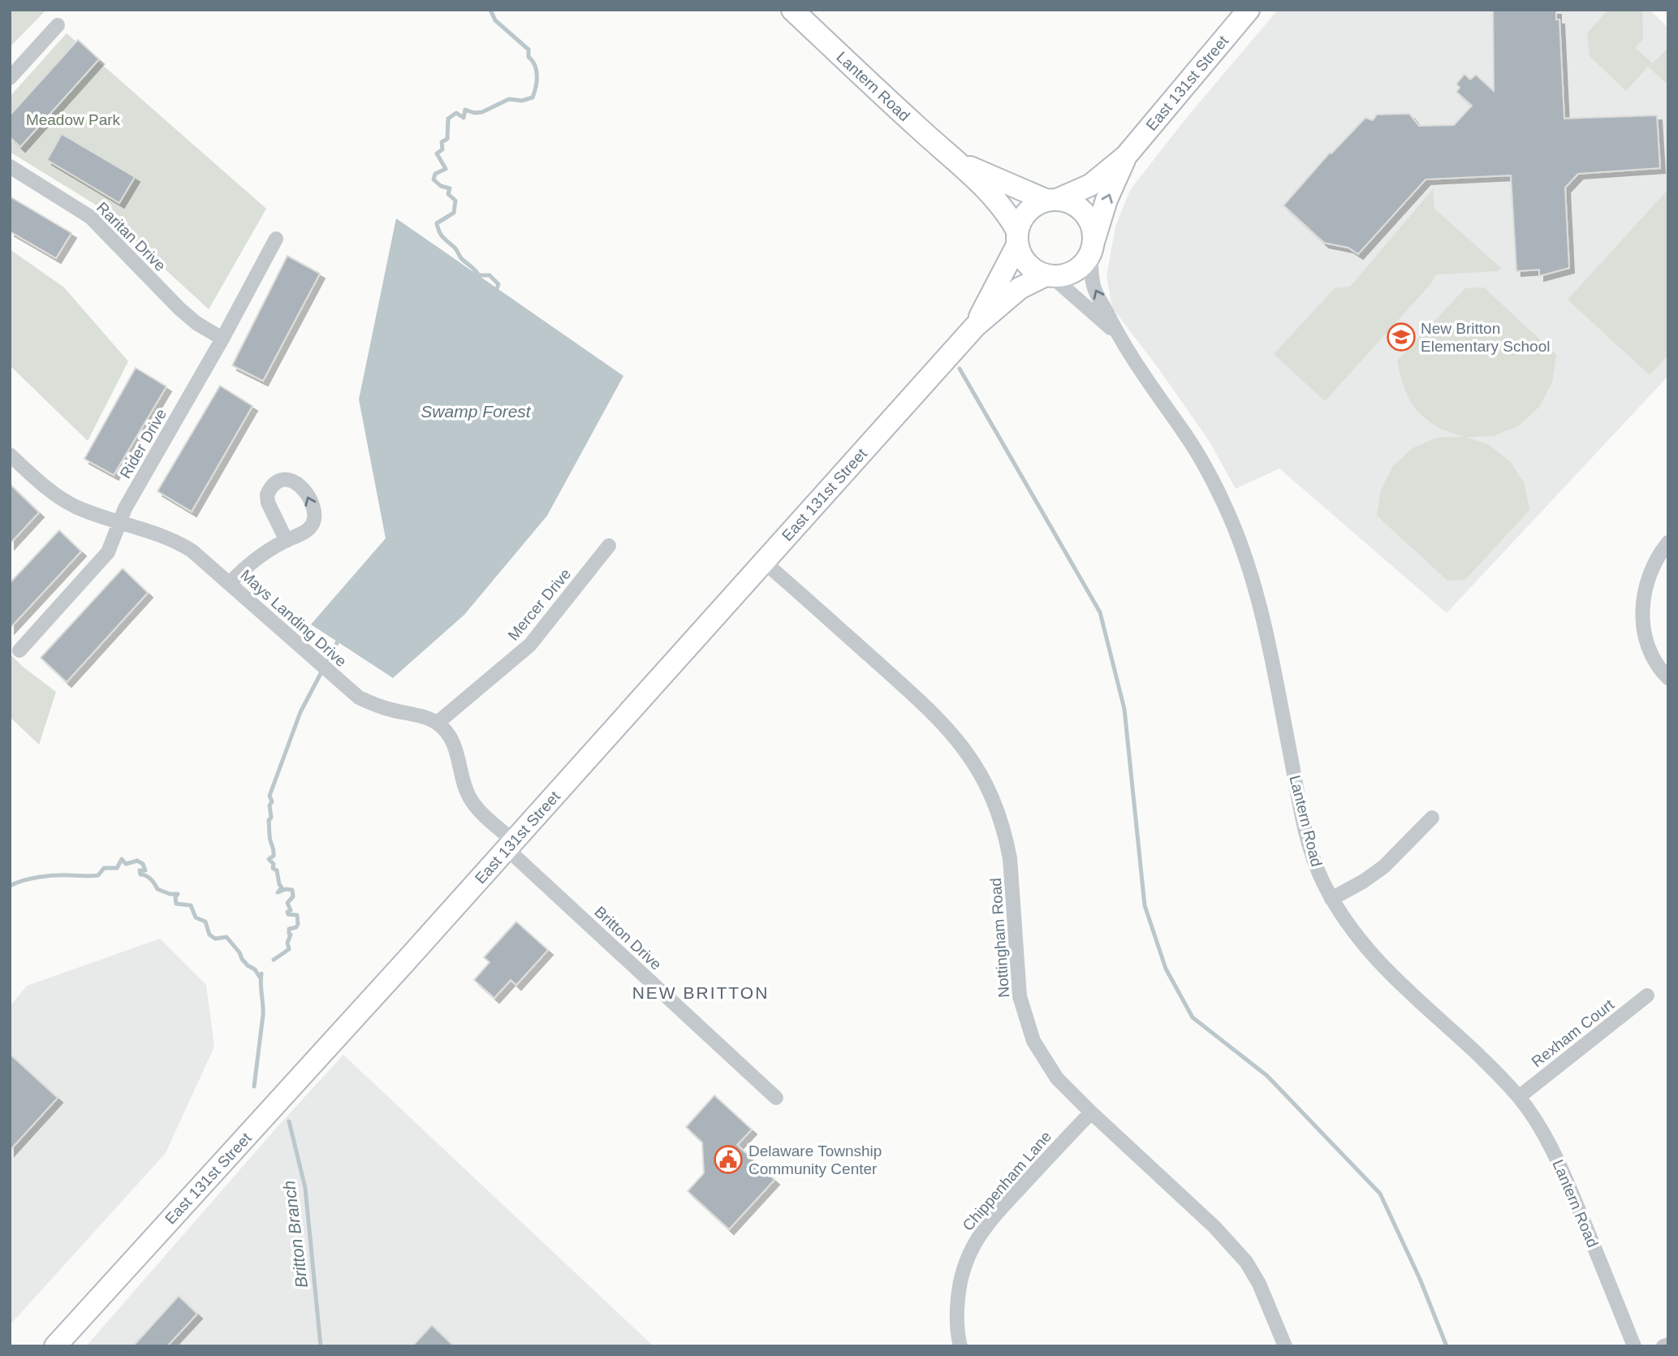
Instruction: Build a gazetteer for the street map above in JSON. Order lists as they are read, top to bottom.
{
  "streets": {
    "street": [
      "East 131st Street",
      "Lantern Road",
      "Raritan Drive",
      "Rider Drive",
      "Mercer Drive",
      "Mays Landing Drive",
      "Britton Drive",
      "Nottingham Road",
      "Rexham Court",
      "Chippenham Lane"
    ]
  },
  "crossings": [
    ["East 131st Street", "Lantern Road"],
    ["East 131st Street", "Britton Drive"],
    ["East 131st Street", "Nottingham Road"],
    ["Lantern Road", "Rexham Court"],
    ["Raritan Drive", "Rider Drive"],
    ["Rider Drive", "Mays Landing Drive"],
    ["Mercer Drive", "Mays Landing Drive"],
    ["Nottingham Road", "Chippenham Lane"]
  ],
  "districts": ["NEW BRITTON"],
  "water": ["Swamp Forest", "Britton Branch"],
  "parks": ["Meadow Park"],
  "places": {
    "school or university": ["New Britton Elementary School"],
    "public building": ["Delaware Township Community Center"]
  }
}
